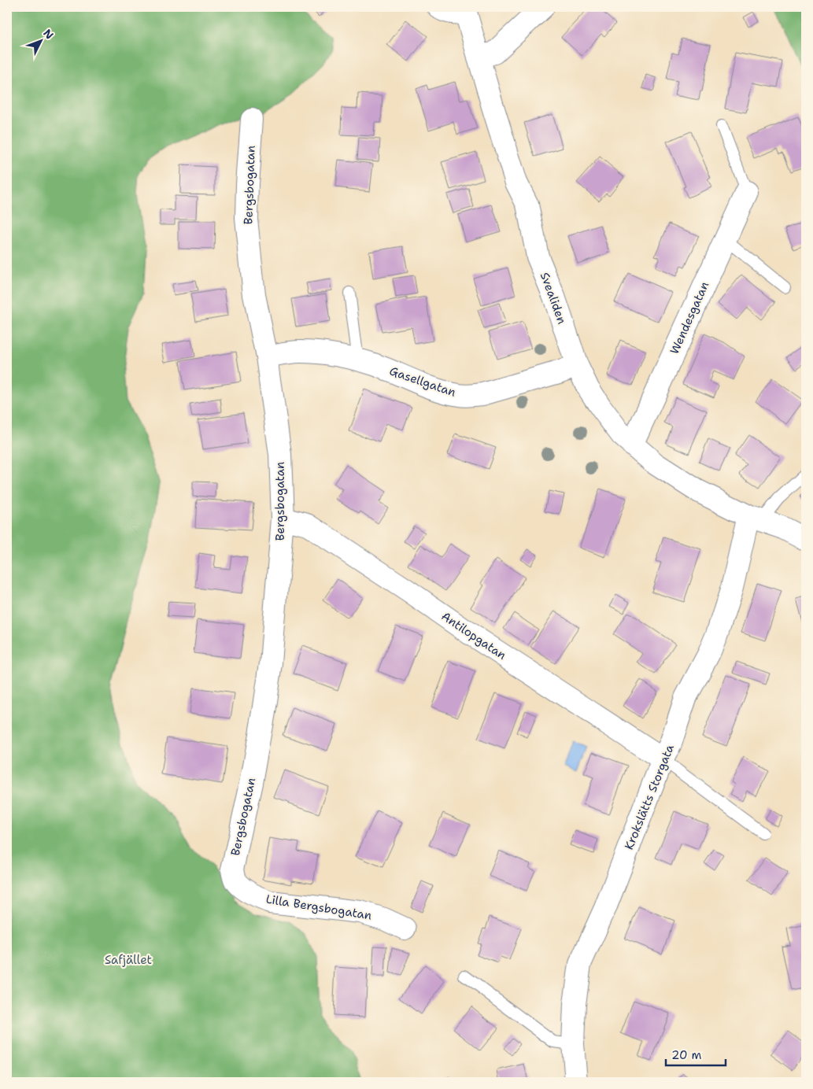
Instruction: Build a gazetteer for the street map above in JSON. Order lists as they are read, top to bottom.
{
  "streets": {
    "street": [
      "Bergsbogatan",
      "Svealiden",
      "Wendesgatan",
      "Gasellgatan",
      "Antilopgatan",
      "Krokslätts Storgata",
      "Lilla Bergsbogatan"
    ]
  },
  "crossings": [
    ["Bergsbogatan", "Gasellgatan"],
    ["Bergsbogatan", "Antilopgatan"],
    ["Bergsbogatan", "Lilla Bergsbogatan"],
    ["Svealiden", "Wendesgatan"],
    ["Svealiden", "Gasellgatan"],
    ["Svealiden", "Krokslätts Storgata"],
    ["Antilopgatan", "Krokslätts Storgata"]
  ],
  "parks": ["Safjället"],
  "scale_bar": "20 m",
  "north": "top right"
}
